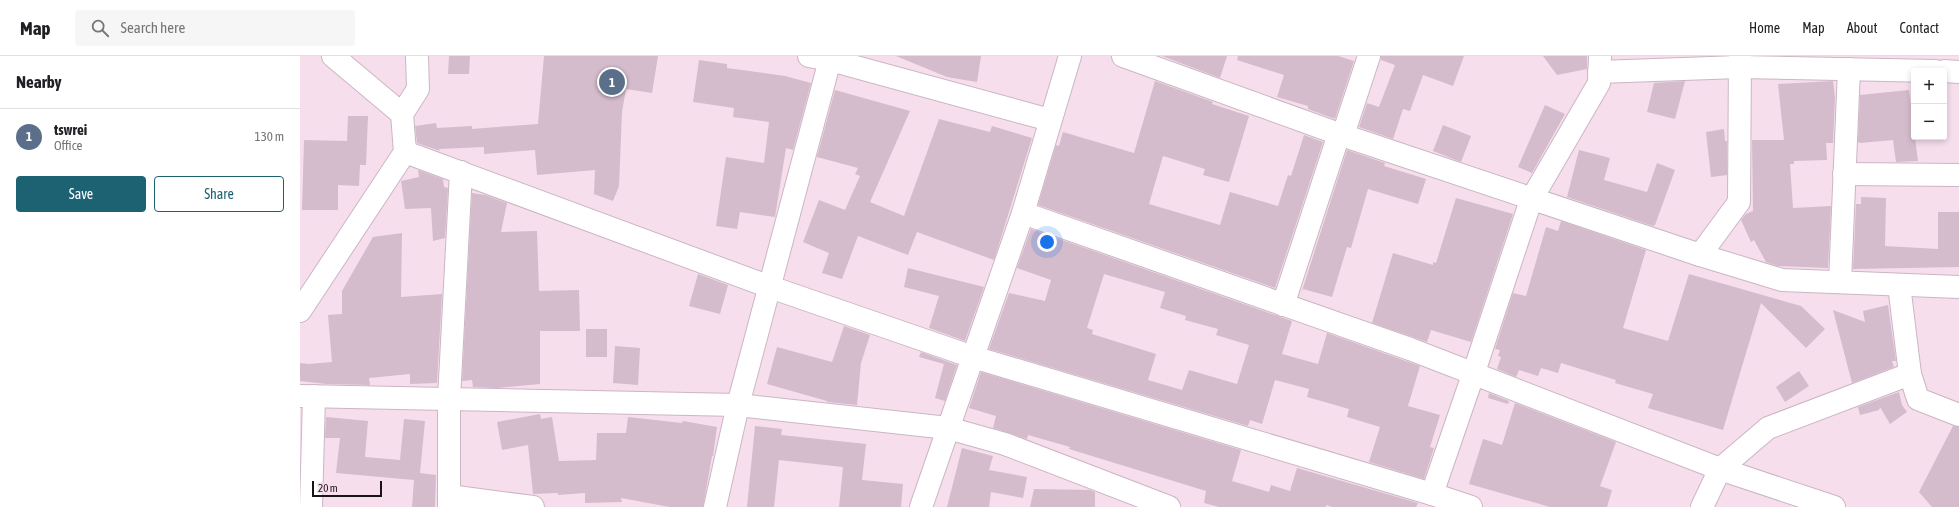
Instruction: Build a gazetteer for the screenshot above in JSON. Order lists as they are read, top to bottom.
{
  "scale_bar": "20 m",
  "page": {
    "header": "Map",
    "search": "Search here",
    "nav": [
      "Home",
      "Map",
      "About",
      "Contact"
    ],
    "heading": "Nearby",
    "pins": "1",
    "map_buttons": ["+", "−"],
    "list": [
      {
        "mark": "1",
        "name": "tswrei",
        "note": "Office",
        "value": "130 m"
      }
    ],
    "buttons": ["Save", "Share"],
    "scale": "20 m"
  }
}
